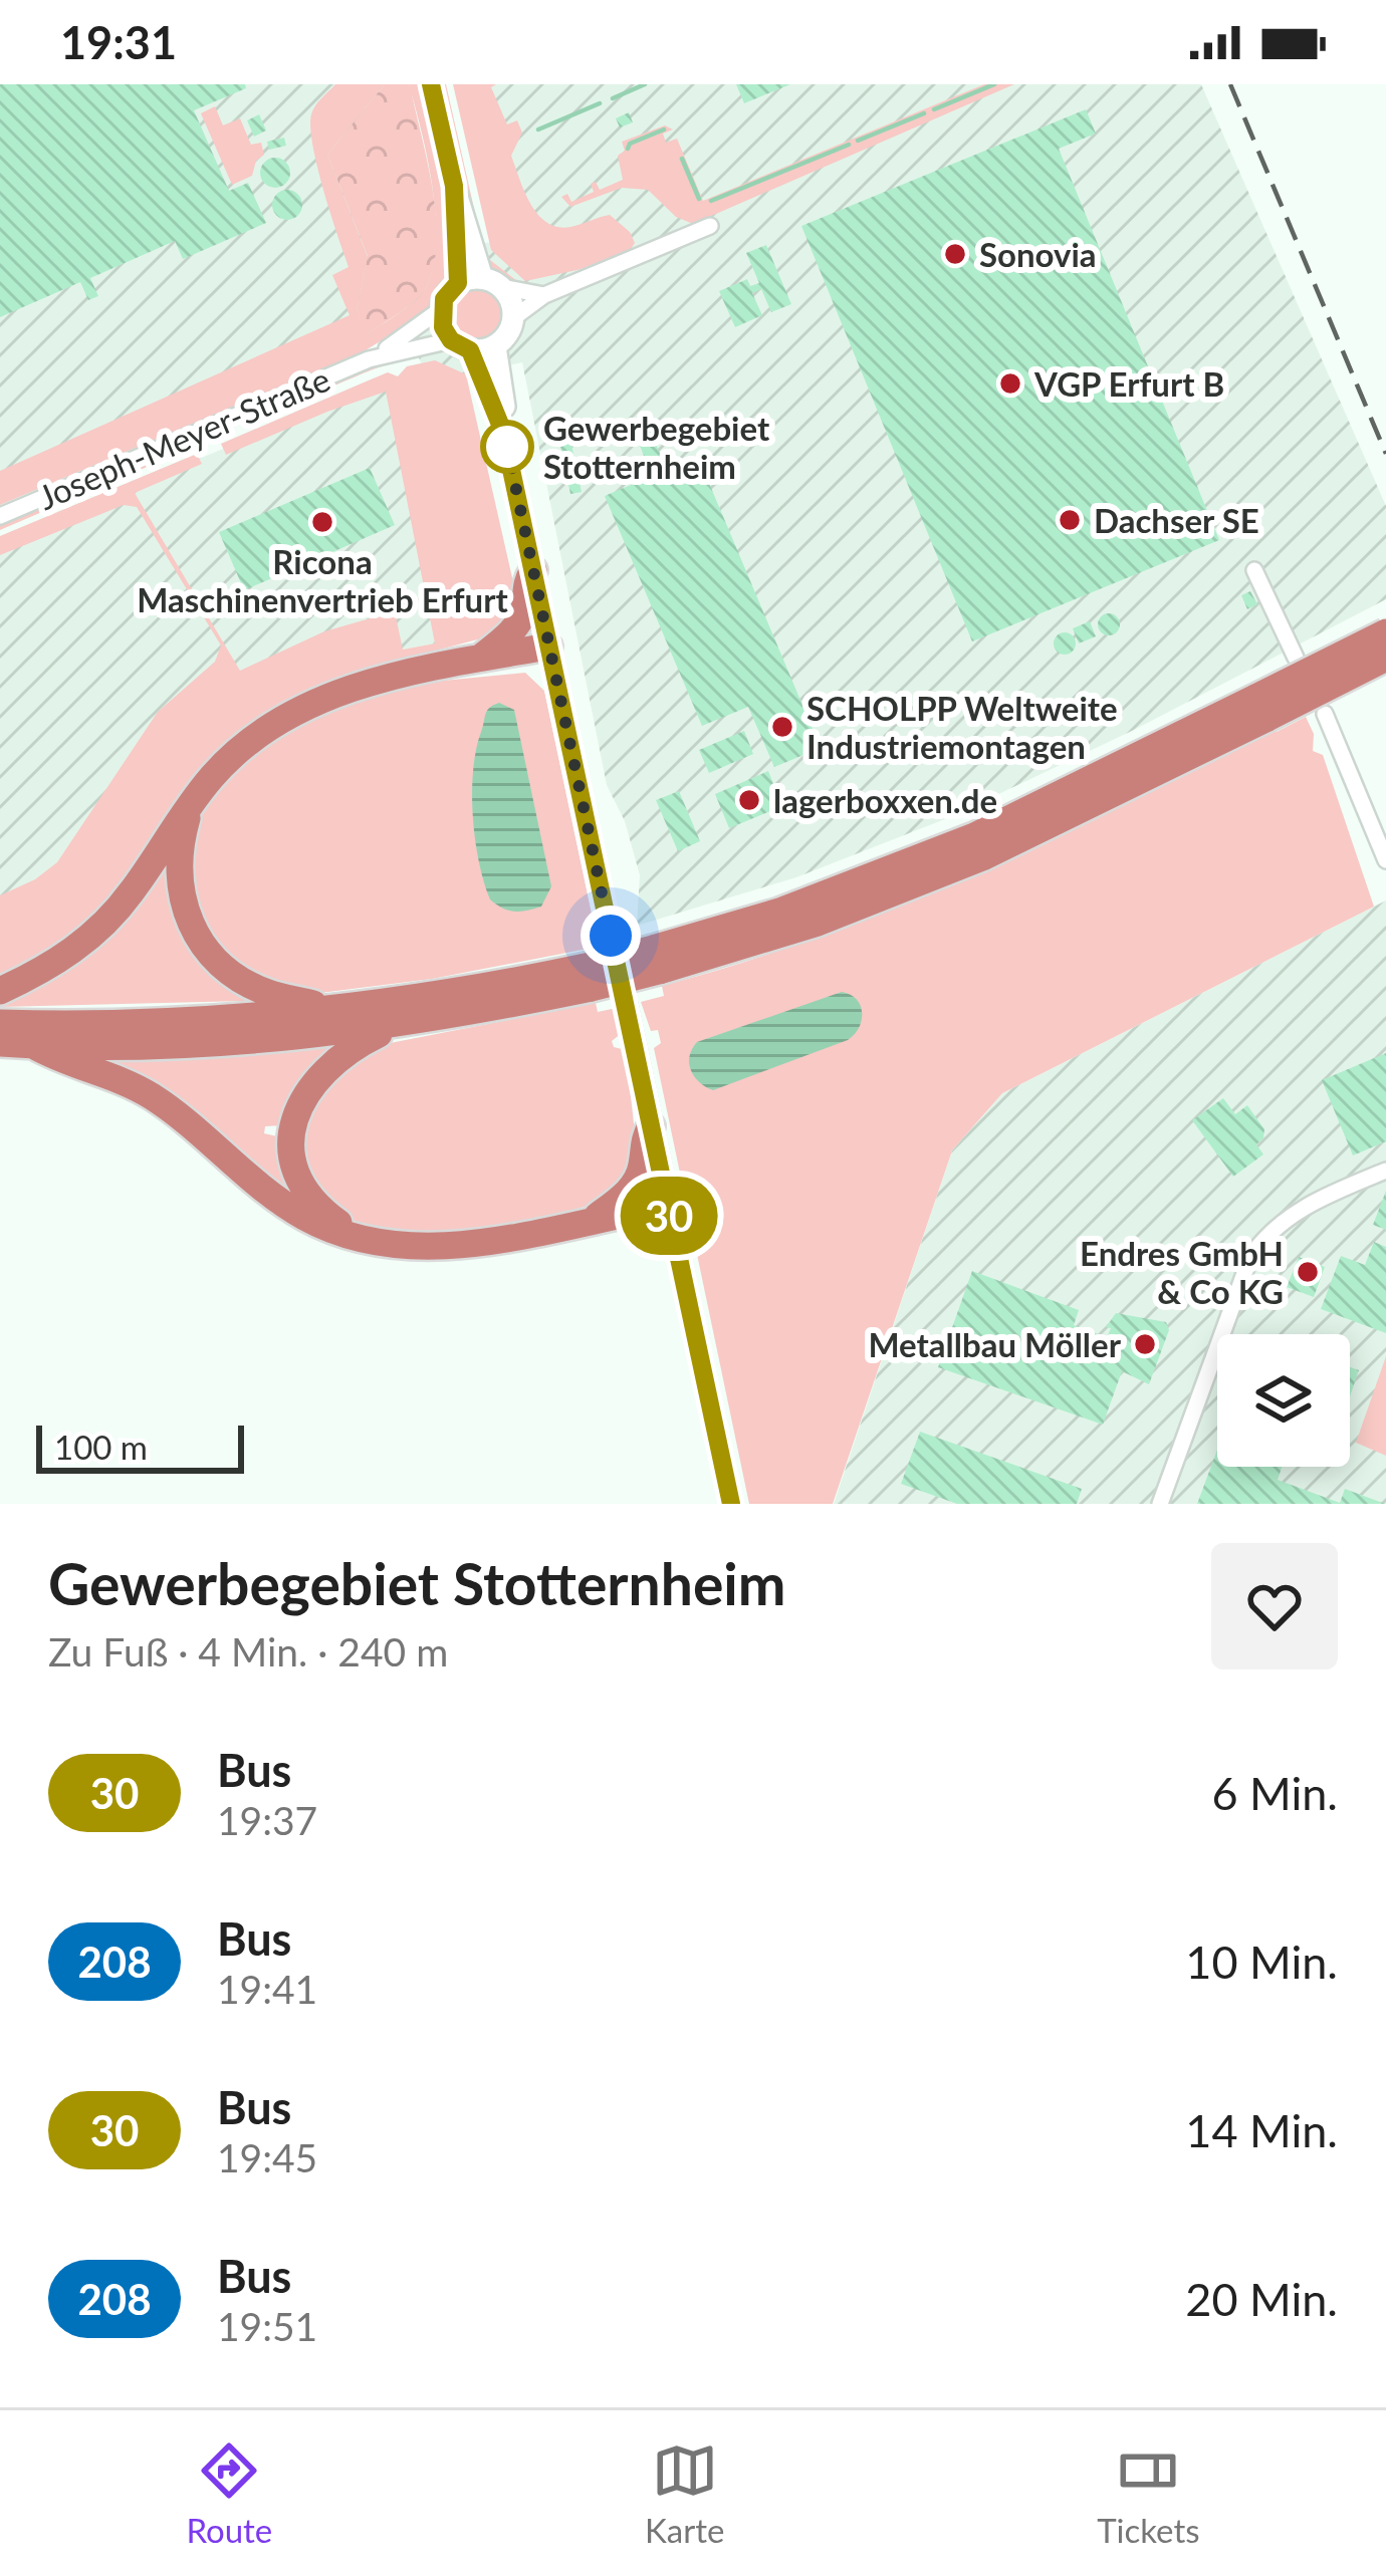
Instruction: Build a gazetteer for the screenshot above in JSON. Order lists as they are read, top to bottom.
{
  "streets": {
    "street": ["Joseph-Meyer-Straße"]
  },
  "places": [
    "Sonovia",
    "VGP Erfurt B",
    "Gewerbegebiet Stotternheim",
    "Dachser SE",
    "Ricona Maschinenvertrieb Erfurt",
    "SCHOLPP Weltweite Industriemontagen",
    "lagerboxxen.de",
    "Endres GmbH & Co KG",
    "Metallbau Möller"
  ],
  "lines": ["bus line 30"],
  "scale_bar": "100 m",
  "page": {
    "status": "19:31",
    "on_map": "30",
    "scale": "100 m",
    "heading": ["Gewerbegebiet Stotternheim", "Zu Fuß · 4 Min. · 240 m"],
    "list": [
      {
        "mark": "30",
        "name": "Bus",
        "note": "19:37",
        "value": "6 Min."
      },
      {
        "mark": "208",
        "name": "Bus",
        "note": "19:41",
        "value": "10 Min."
      },
      {
        "mark": "30",
        "name": "Bus",
        "note": "19:45",
        "value": "14 Min."
      },
      {
        "mark": "208",
        "name": "Bus",
        "note": "19:51",
        "value": "20 Min."
      }
    ],
    "tabs": ["Route", "Karte", "Tickets"]
  }
}
